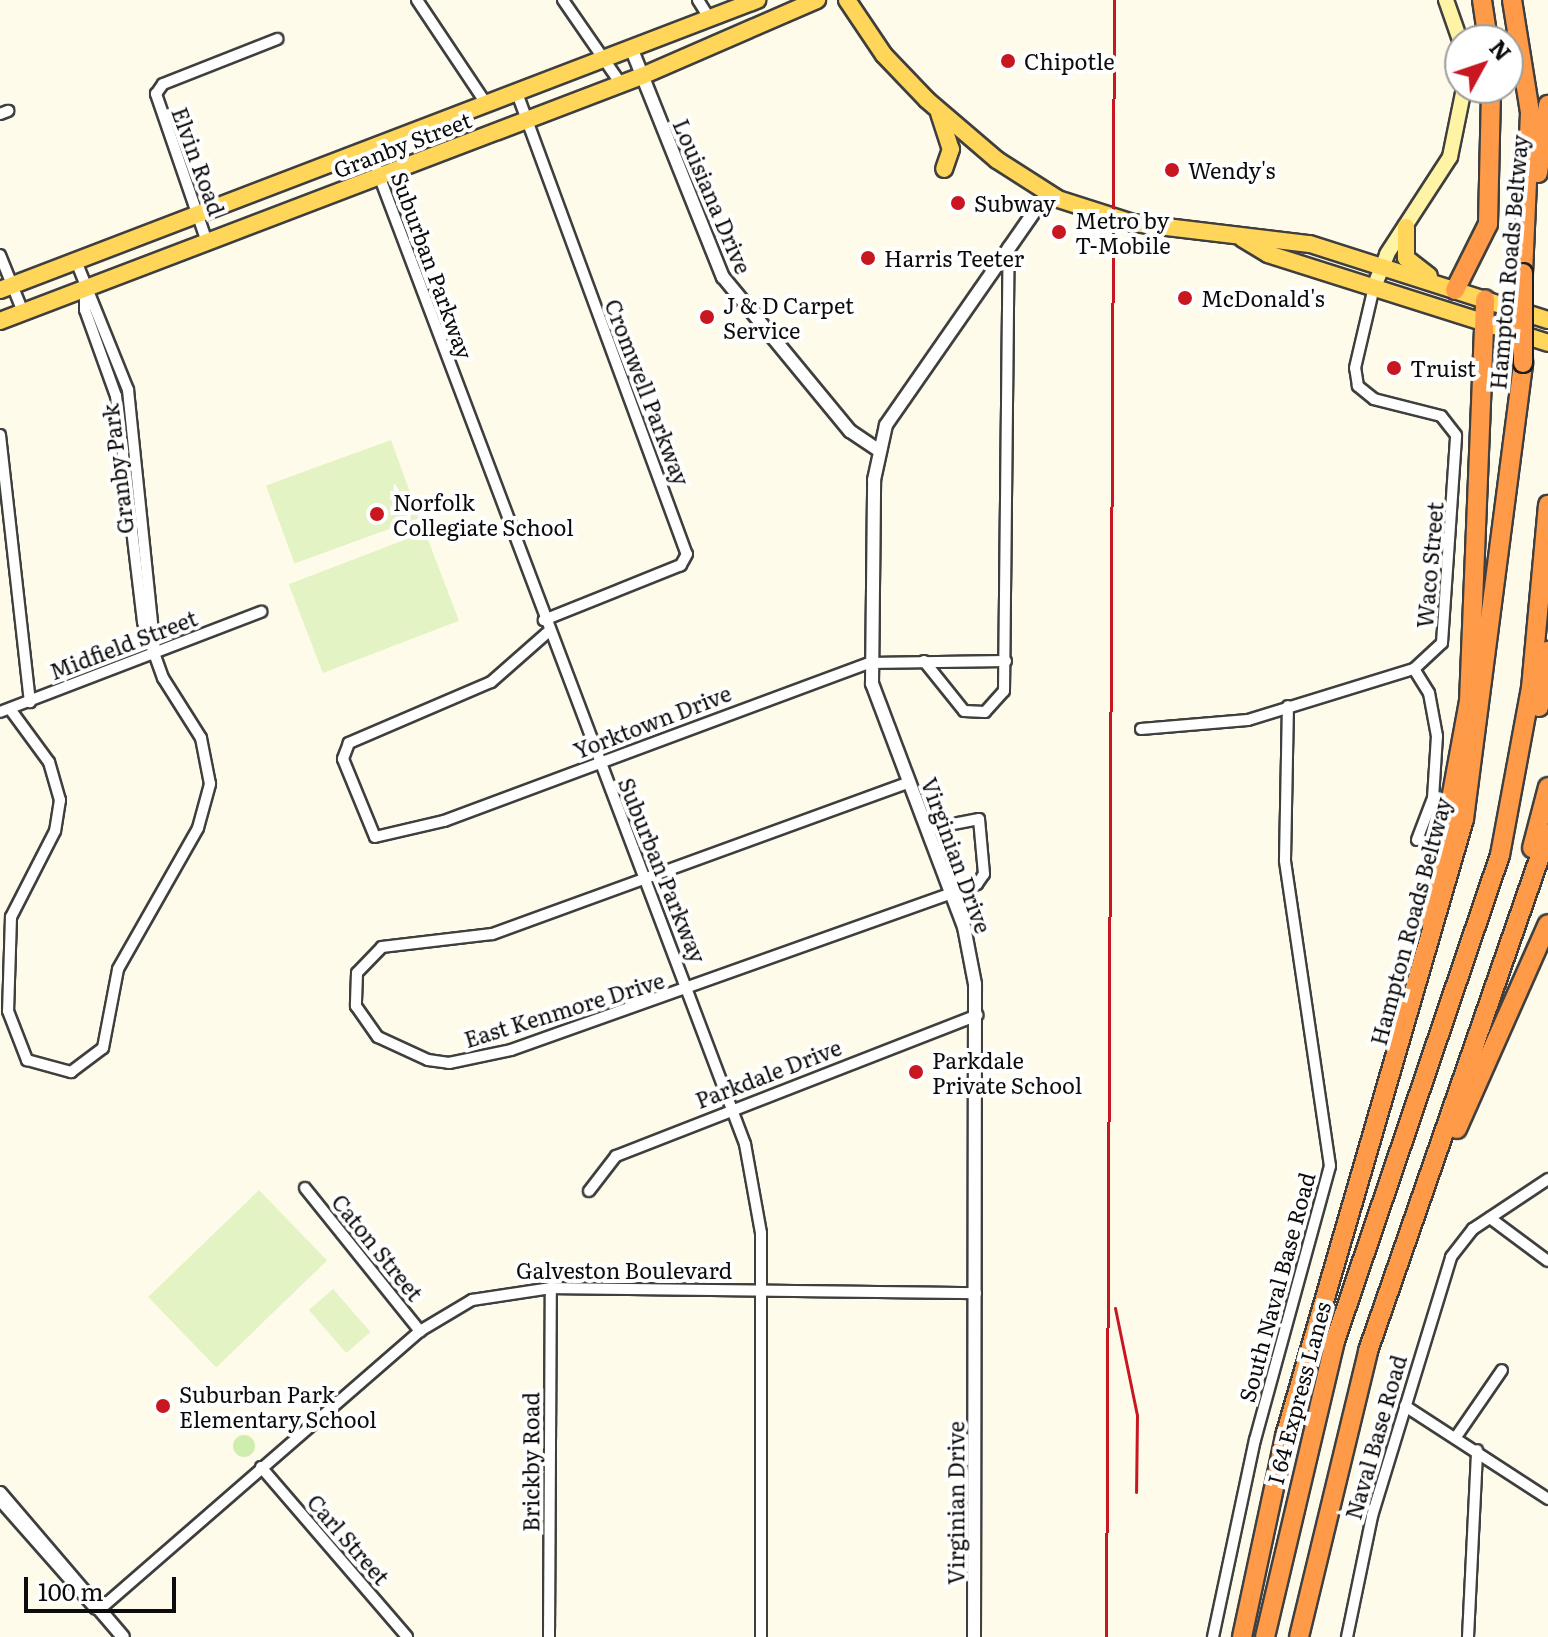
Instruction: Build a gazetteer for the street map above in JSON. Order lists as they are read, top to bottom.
{
  "streets": {
    "highway": ["Hampton Roads Beltway", "I 64 Express Lanes"],
    "main road": ["Granby Street"],
    "street": [
      "Elvin Road",
      "Louisiana Drive",
      "Suburban Parkway",
      "Cromwell Parkway",
      "Granby Park",
      "Waco Street",
      "Midfield Street",
      "Yorktown Drive",
      "Virginian Drive",
      "East Kenmore Drive",
      "Parkdale Drive",
      "Caton Street",
      "Galveston Boulevard",
      "South Naval Base Road",
      "Naval Base Road",
      "Brickby Road",
      "Carl Street"
    ]
  },
  "crossings": [
    ["Granby Street", "Elvin Road"],
    ["Granby Street", "Louisiana Drive"],
    ["Granby Street", "Suburban Parkway"],
    ["Granby Street", "Cromwell Parkway"],
    ["Granby Street", "Granby Park"],
    ["Louisiana Drive", "Virginian Drive"],
    ["Suburban Parkway", "Cromwell Parkway"],
    ["Suburban Parkway", "Yorktown Drive"],
    ["Suburban Parkway", "East Kenmore Drive"],
    ["Suburban Parkway", "Parkdale Drive"],
    ["Suburban Parkway", "Galveston Boulevard"],
    ["Granby Park", "Midfield Street"],
    ["Waco Street", "South Naval Base Road"],
    ["Yorktown Drive", "Virginian Drive"],
    ["Virginian Drive", "East Kenmore Drive"],
    ["Virginian Drive", "Parkdale Drive"],
    ["Virginian Drive", "Galveston Boulevard"],
    ["Caton Street", "Galveston Boulevard"],
    ["Galveston Boulevard", "Brickby Road"],
    ["Galveston Boulevard", "Carl Street"]
  ],
  "places": [
    "Chipotle",
    "Wendy's",
    "Subway",
    "Metro by T-Mobile",
    "Harris Teeter",
    "McDonald's",
    "J & D Carpet Service",
    "Truist",
    "Norfolk Collegiate School",
    "Parkdale Private School",
    "Suburban Park Elementary School"
  ],
  "scale_bar": "100 m",
  "north": "top right"
}
